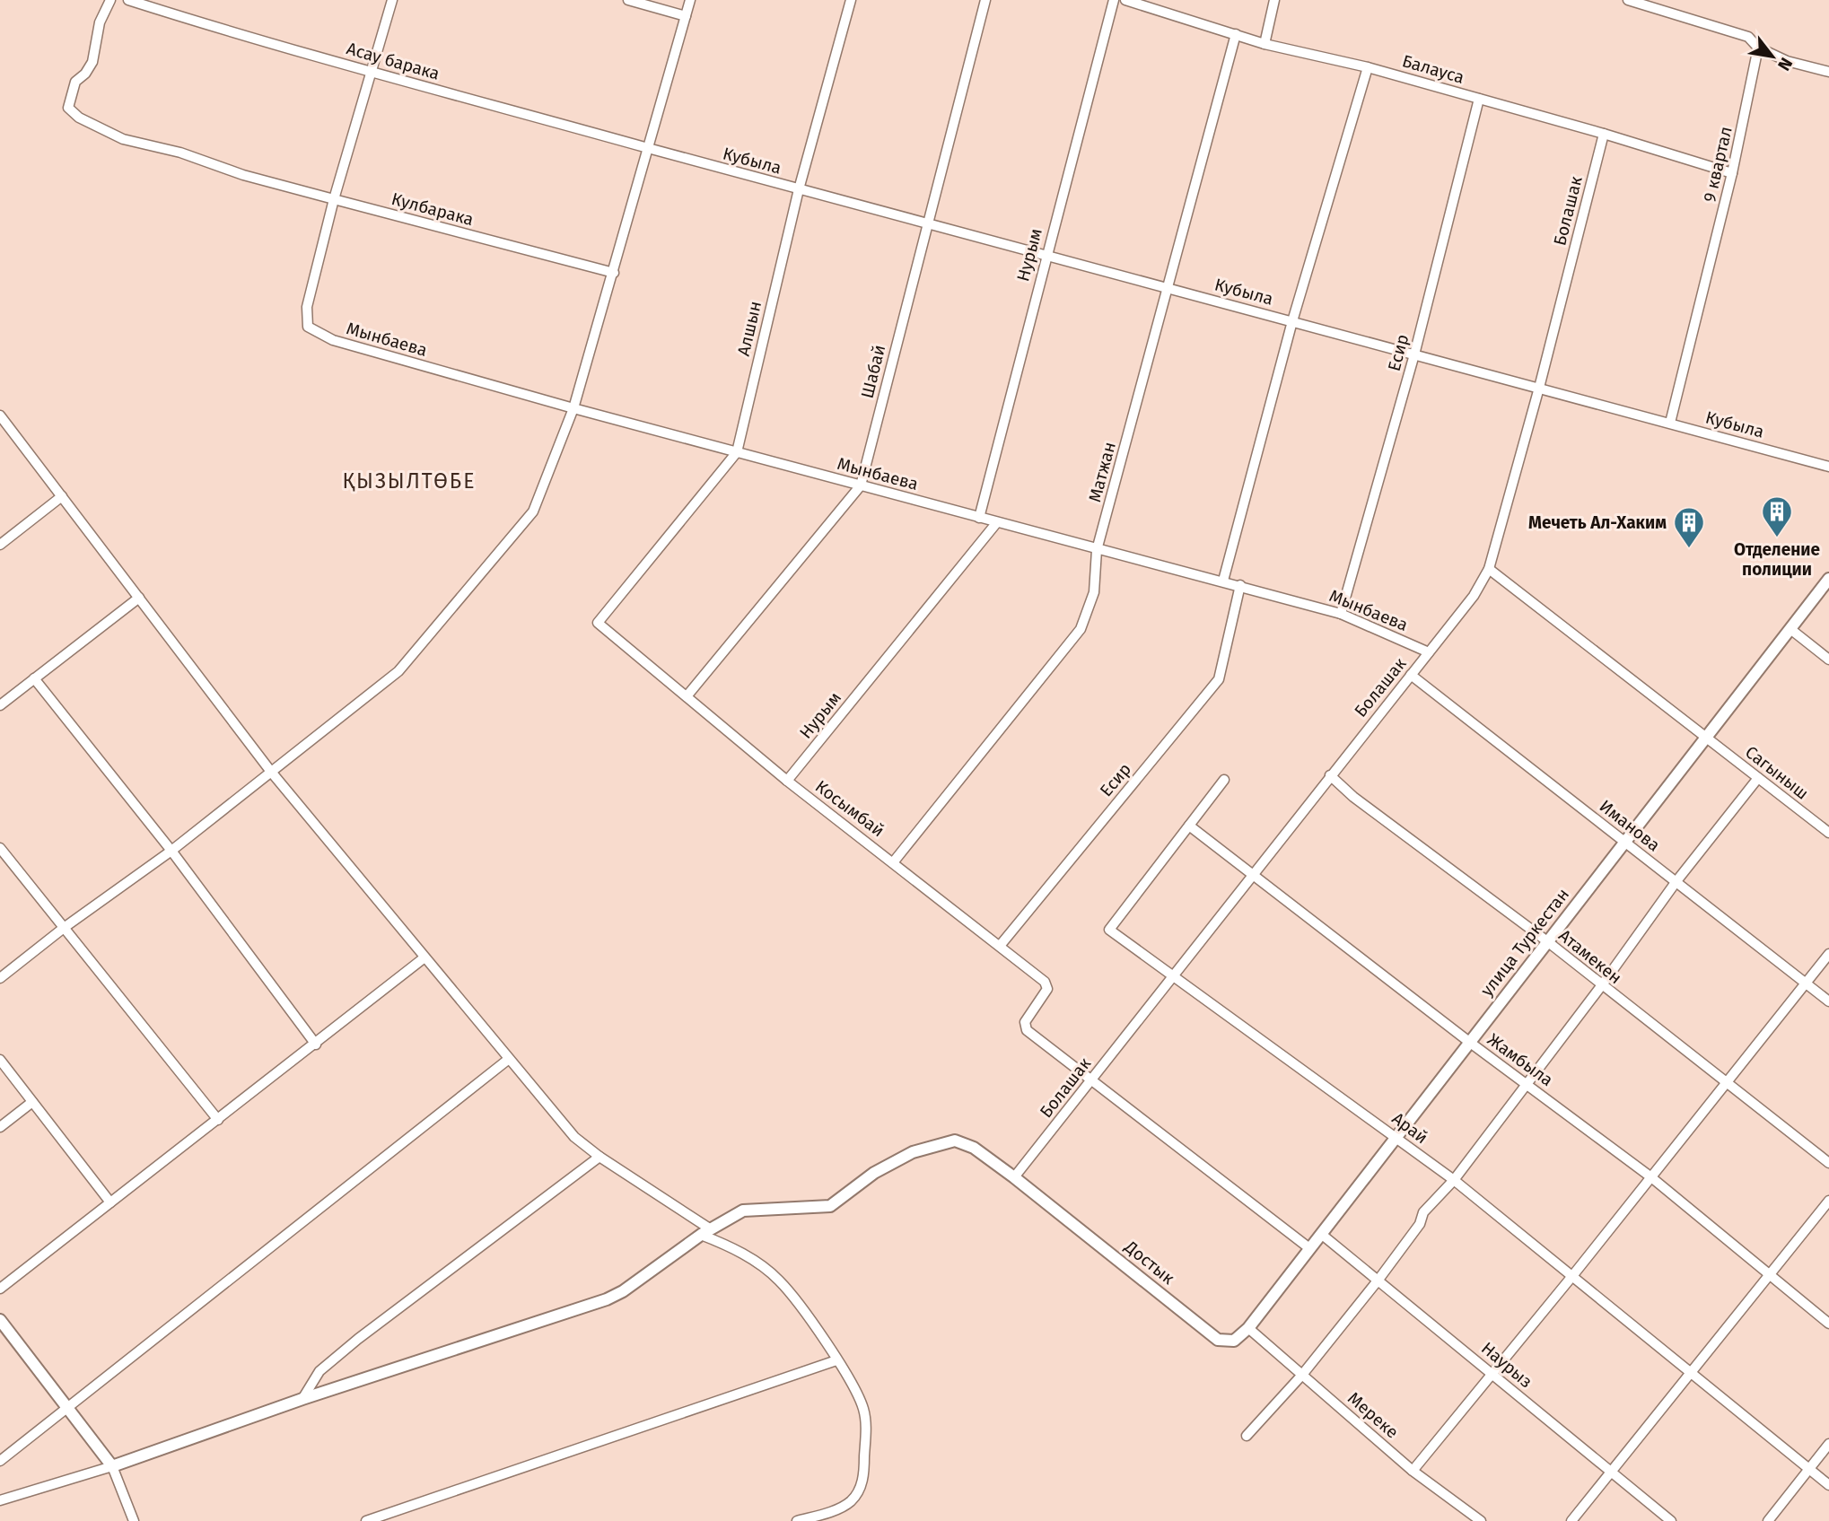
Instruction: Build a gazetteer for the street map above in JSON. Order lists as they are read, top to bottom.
{
  "streets": {
    "street": [
      "Асау барака",
      "Балауса",
      "Кубыла",
      "9 квартал",
      "Кулбарака",
      "Болашак",
      "Нурым",
      "Алшын",
      "Мынбаева",
      "Есир",
      "Шабай",
      "Матжан",
      "Сагыныш",
      "Косымбай",
      "Иманова",
      "улица Туркестан",
      "Атамекен",
      "Жамбыла",
      "Арай",
      "Достык",
      "Наурыз",
      "Мереке"
    ]
  },
  "crossings": [
    ["Асау барака", "Кубыла"],
    ["Балауса", "9 квартал"],
    ["Балауса", "Болашак"],
    ["Балауса", "Есир"],
    ["Балауса", "Матжан"],
    ["Кубыла", "9 квартал"],
    ["Кубыла", "Болашак"],
    ["Кубыла", "Нурым"],
    ["Кубыла", "Алшын"],
    ["Кубыла", "Есир"],
    ["Кубыла", "Шабай"],
    ["Кубыла", "Матжан"],
    ["Кулбарака", "Мынбаева"],
    ["Болашак", "Мынбаева"],
    ["Болашак", "Сагыныш"],
    ["Болашак", "Косымбай"],
    ["Болашак", "Иманова"],
    ["Болашак", "Атамекен"],
    ["Болашак", "Жамбыла"],
    ["Болашак", "Арай"],
    ["Болашак", "Достык"],
    ["Нурым", "Мынбаева"],
    ["Нурым", "Косымбай"],
    ["Алшын", "Мынбаева"],
    ["Алшын", "Косымбай"],
    ["Мынбаева", "Есир"],
    ["Мынбаева", "Шабай"],
    ["Мынбаева", "Матжан"],
    ["Есир", "Косымбай"],
    ["Шабай", "Косымбай"],
    ["Матжан", "Косымбай"],
    ["Сагыныш", "улица Туркестан"],
    ["Иманова", "улица Туркестан"],
    ["улица Туркестан", "Атамекен"],
    ["улица Туркестан", "Жамбыла"],
    ["улица Туркестан", "Арай"],
    ["улица Туркестан", "Достык"],
    ["улица Туркестан", "Наурыз"],
    ["улица Туркестан", "Мереке"],
    ["Жамбыла", "Арай"],
    ["Достык", "Мереке"]
  ],
  "districts": ["ҚЫЗЫЛТӨБЕ"],
  "places": {
    "building": ["Отделение полиции", "Мечеть Ал-Хаким"]
  },
  "north": "bottom right"
}
